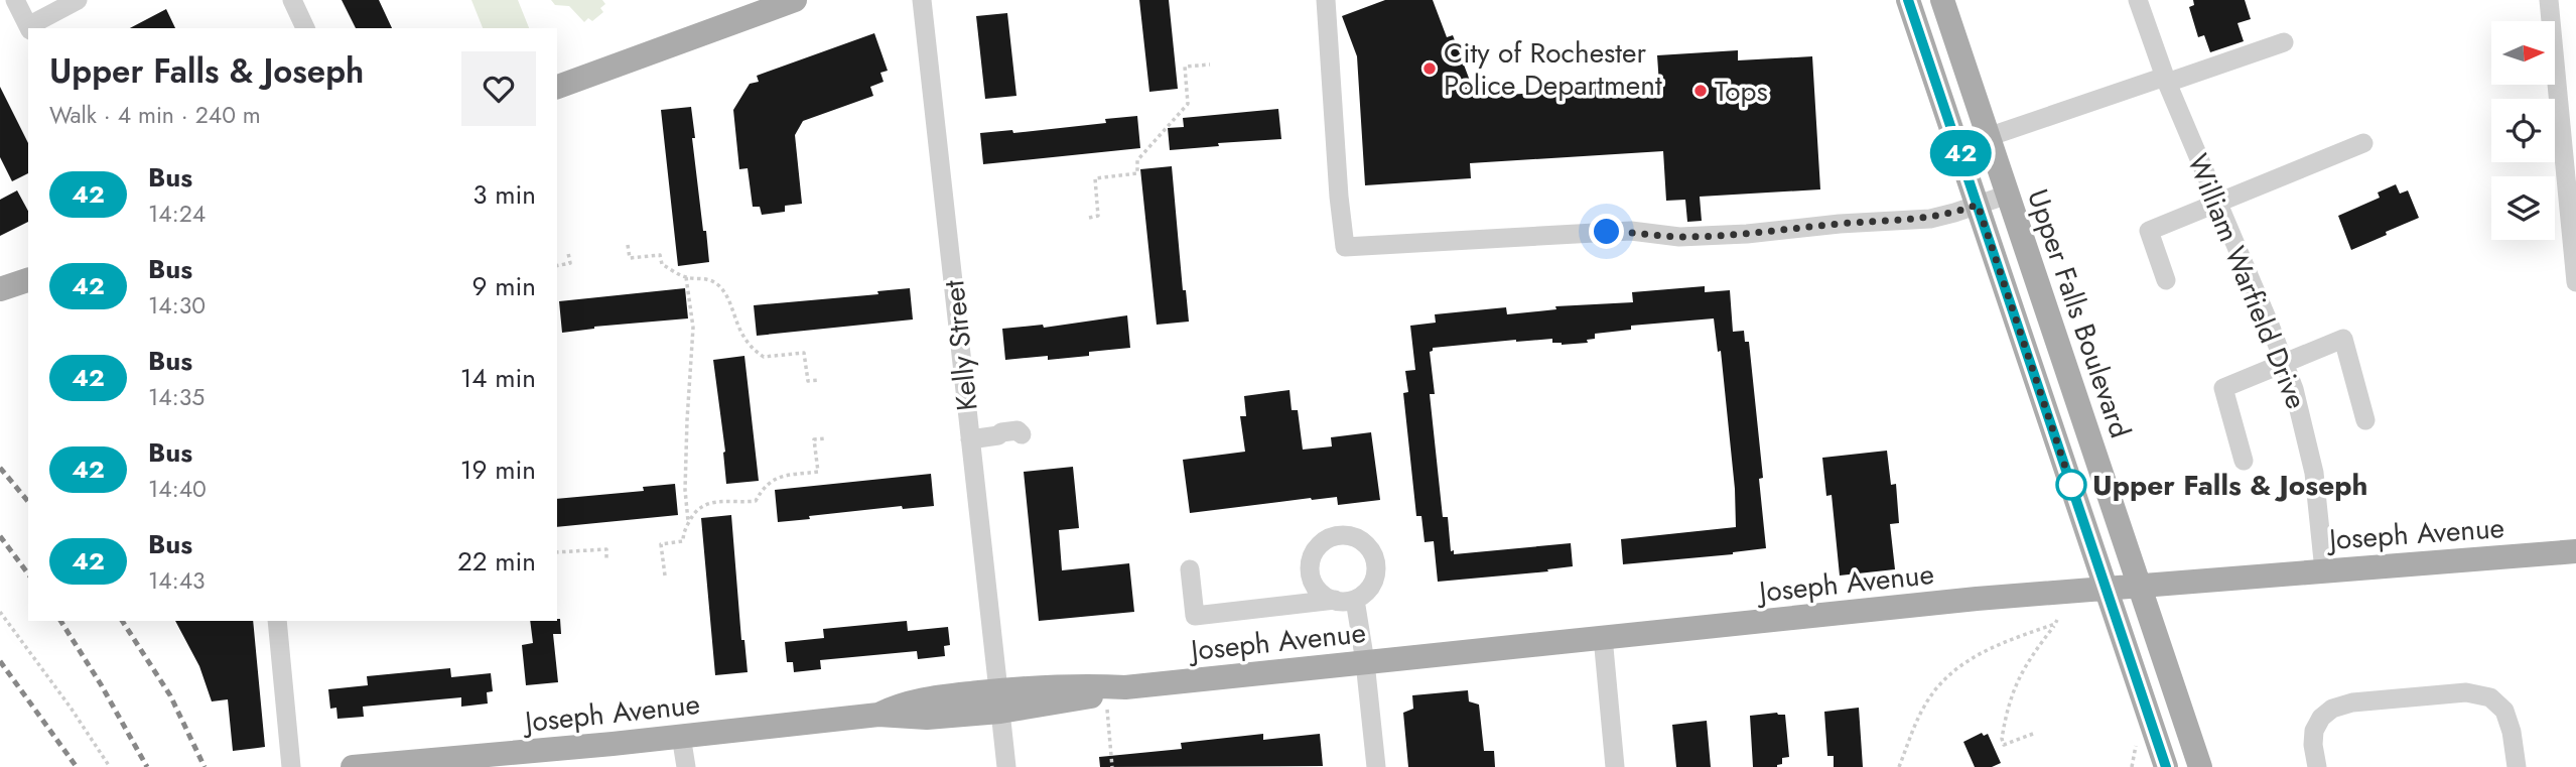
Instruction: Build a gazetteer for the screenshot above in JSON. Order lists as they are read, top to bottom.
{
  "streets": {
    "main road": ["Upper Falls Boulevard", "Joseph Avenue"],
    "street": ["William Warfield Drive", "Kelly Street"]
  },
  "crossings": [
    ["William Warfield Drive", "Joseph Avenue"],
    ["Upper Falls Boulevard", "Joseph Avenue"],
    ["Kelly Street", "Joseph Avenue"]
  ],
  "places": ["City of Rochester Police Department", "Tops", "Upper Falls & Joseph"],
  "lines": ["bus line 42"],
  "north": "right",
  "page": {
    "on_map": "42",
    "heading": ["Upper Falls & Joseph", "Walk · 4 min · 240 m"],
    "list": [
      {
        "mark": "42",
        "name": "Bus",
        "note": "14:24",
        "value": "3 min"
      },
      {
        "mark": "42",
        "name": "Bus",
        "note": "14:30",
        "value": "9 min"
      },
      {
        "mark": "42",
        "name": "Bus",
        "note": "14:35",
        "value": "14 min"
      },
      {
        "mark": "42",
        "name": "Bus",
        "note": "14:40",
        "value": "19 min"
      },
      {
        "mark": "42",
        "name": "Bus",
        "note": "14:43",
        "value": "22 min"
      }
    ]
  }
}
